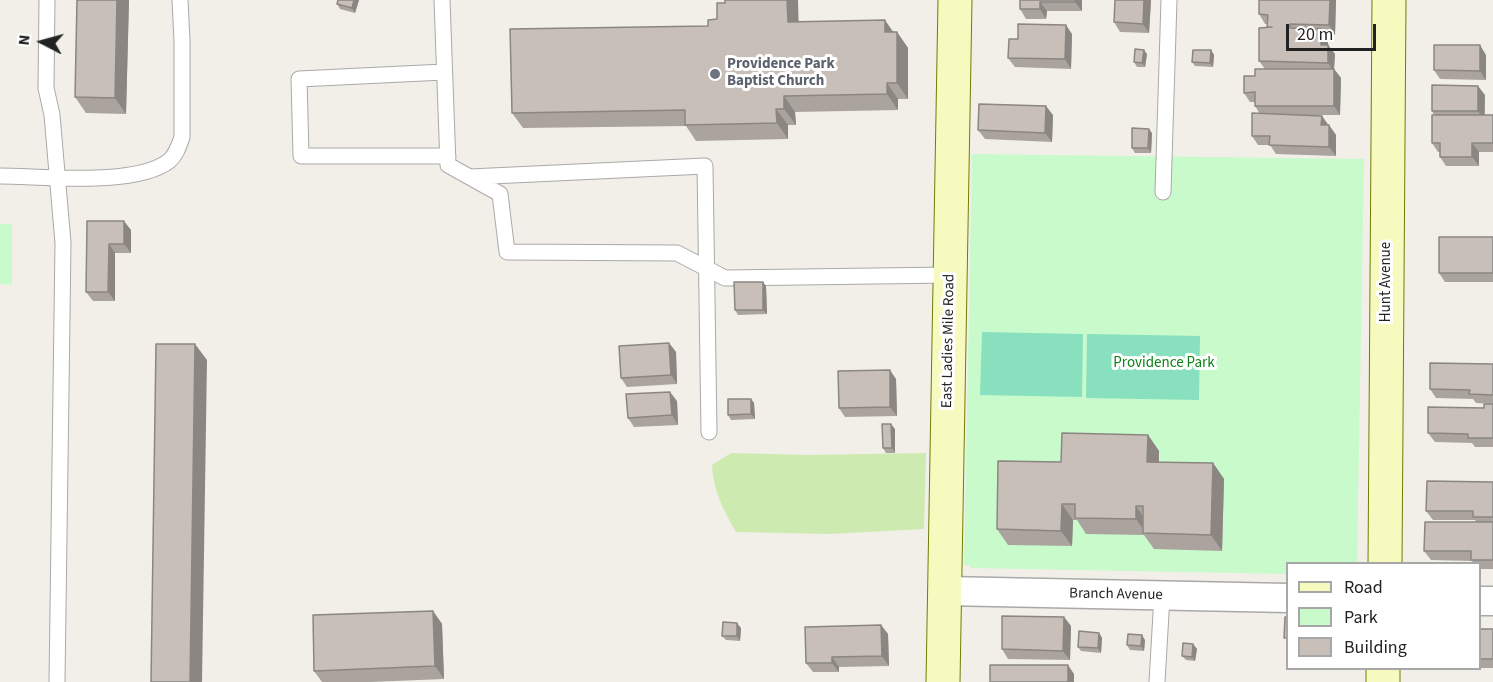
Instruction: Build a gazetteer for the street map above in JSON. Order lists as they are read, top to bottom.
{
  "streets": {
    "street": ["Hunt Avenue", "East Ladies Mile Road", "Branch Avenue"]
  },
  "crossings": [
    ["East Ladies Mile Road", "Branch Avenue"]
  ],
  "parks": ["Providence Park"],
  "places": ["Providence Park Baptist Church"],
  "legend": ["Road", "Park", "Building"],
  "scale_bar": "20 m",
  "north": "left"
}
